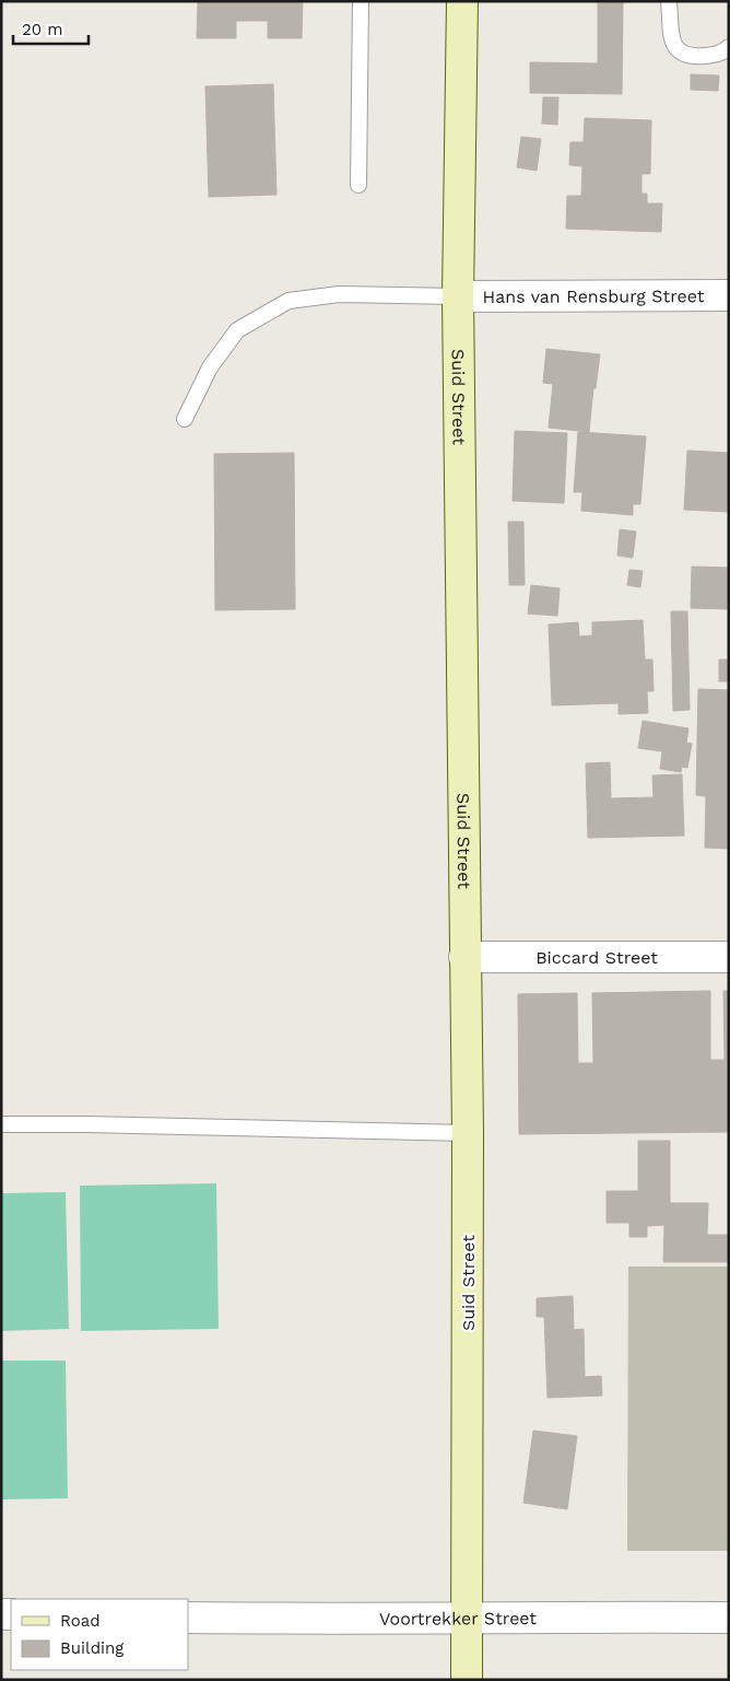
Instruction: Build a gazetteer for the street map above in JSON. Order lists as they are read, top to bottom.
{
  "streets": {
    "street": [
      "Hans van Rensburg Street",
      "Suid Street",
      "Biccard Street",
      "Voortrekker Street"
    ]
  },
  "crossings": [
    ["Hans van Rensburg Street", "Suid Street"],
    ["Suid Street", "Biccard Street"],
    ["Suid Street", "Voortrekker Street"]
  ],
  "legend": ["Road", "Building"],
  "scale_bar": "20 m"
}
